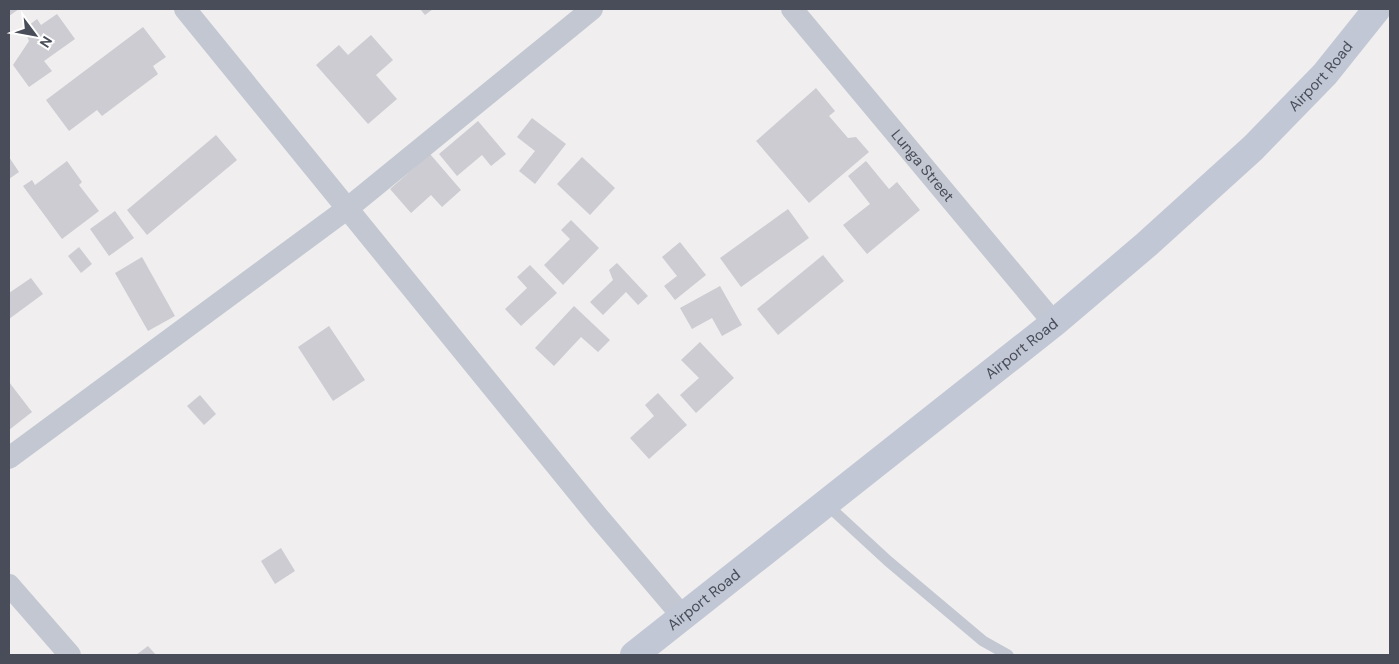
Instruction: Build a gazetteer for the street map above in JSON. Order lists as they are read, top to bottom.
{
  "streets": {
    "street": ["Airport Road", "Lunga Street"]
  },
  "crossings": [
    ["Airport Road", "Lunga Street"]
  ],
  "north": "bottom right"
}
